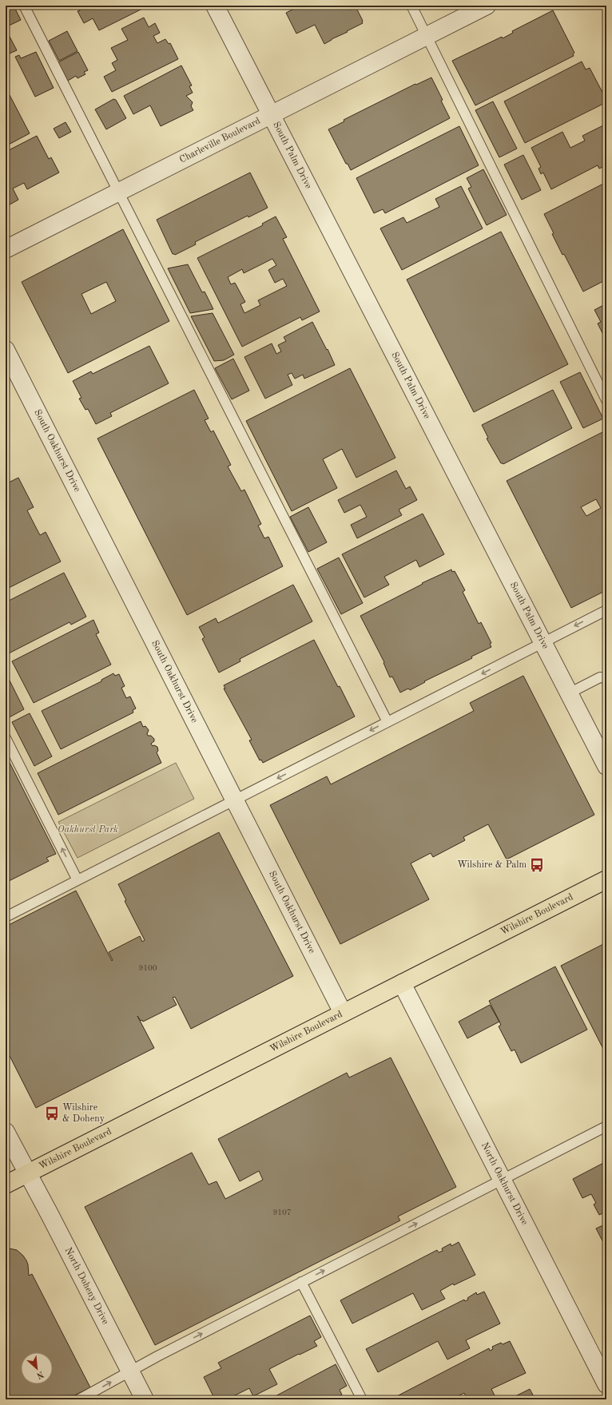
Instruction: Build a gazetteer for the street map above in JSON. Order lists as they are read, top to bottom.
{
  "streets": {
    "main road": ["Wilshire Boulevard"],
    "street": [
      "Charleville Boulevard",
      "South Palm Drive",
      "South Oakhurst Drive",
      "North Oakhurst Drive",
      "North Doheny Drive"
    ]
  },
  "crossings": [
    ["Charleville Boulevard", "South Palm Drive"],
    ["South Oakhurst Drive", "Wilshire Boulevard"],
    ["Wilshire Boulevard", "North Oakhurst Drive"],
    ["Wilshire Boulevard", "North Doheny Drive"]
  ],
  "parks": ["Oakhurst Park"],
  "places": {
    "bus stop": ["Wilshire & Palm", "Wilshire & Doheny"]
  },
  "house_numbers": ["9100", "9107"],
  "north": "bottom right"
}
